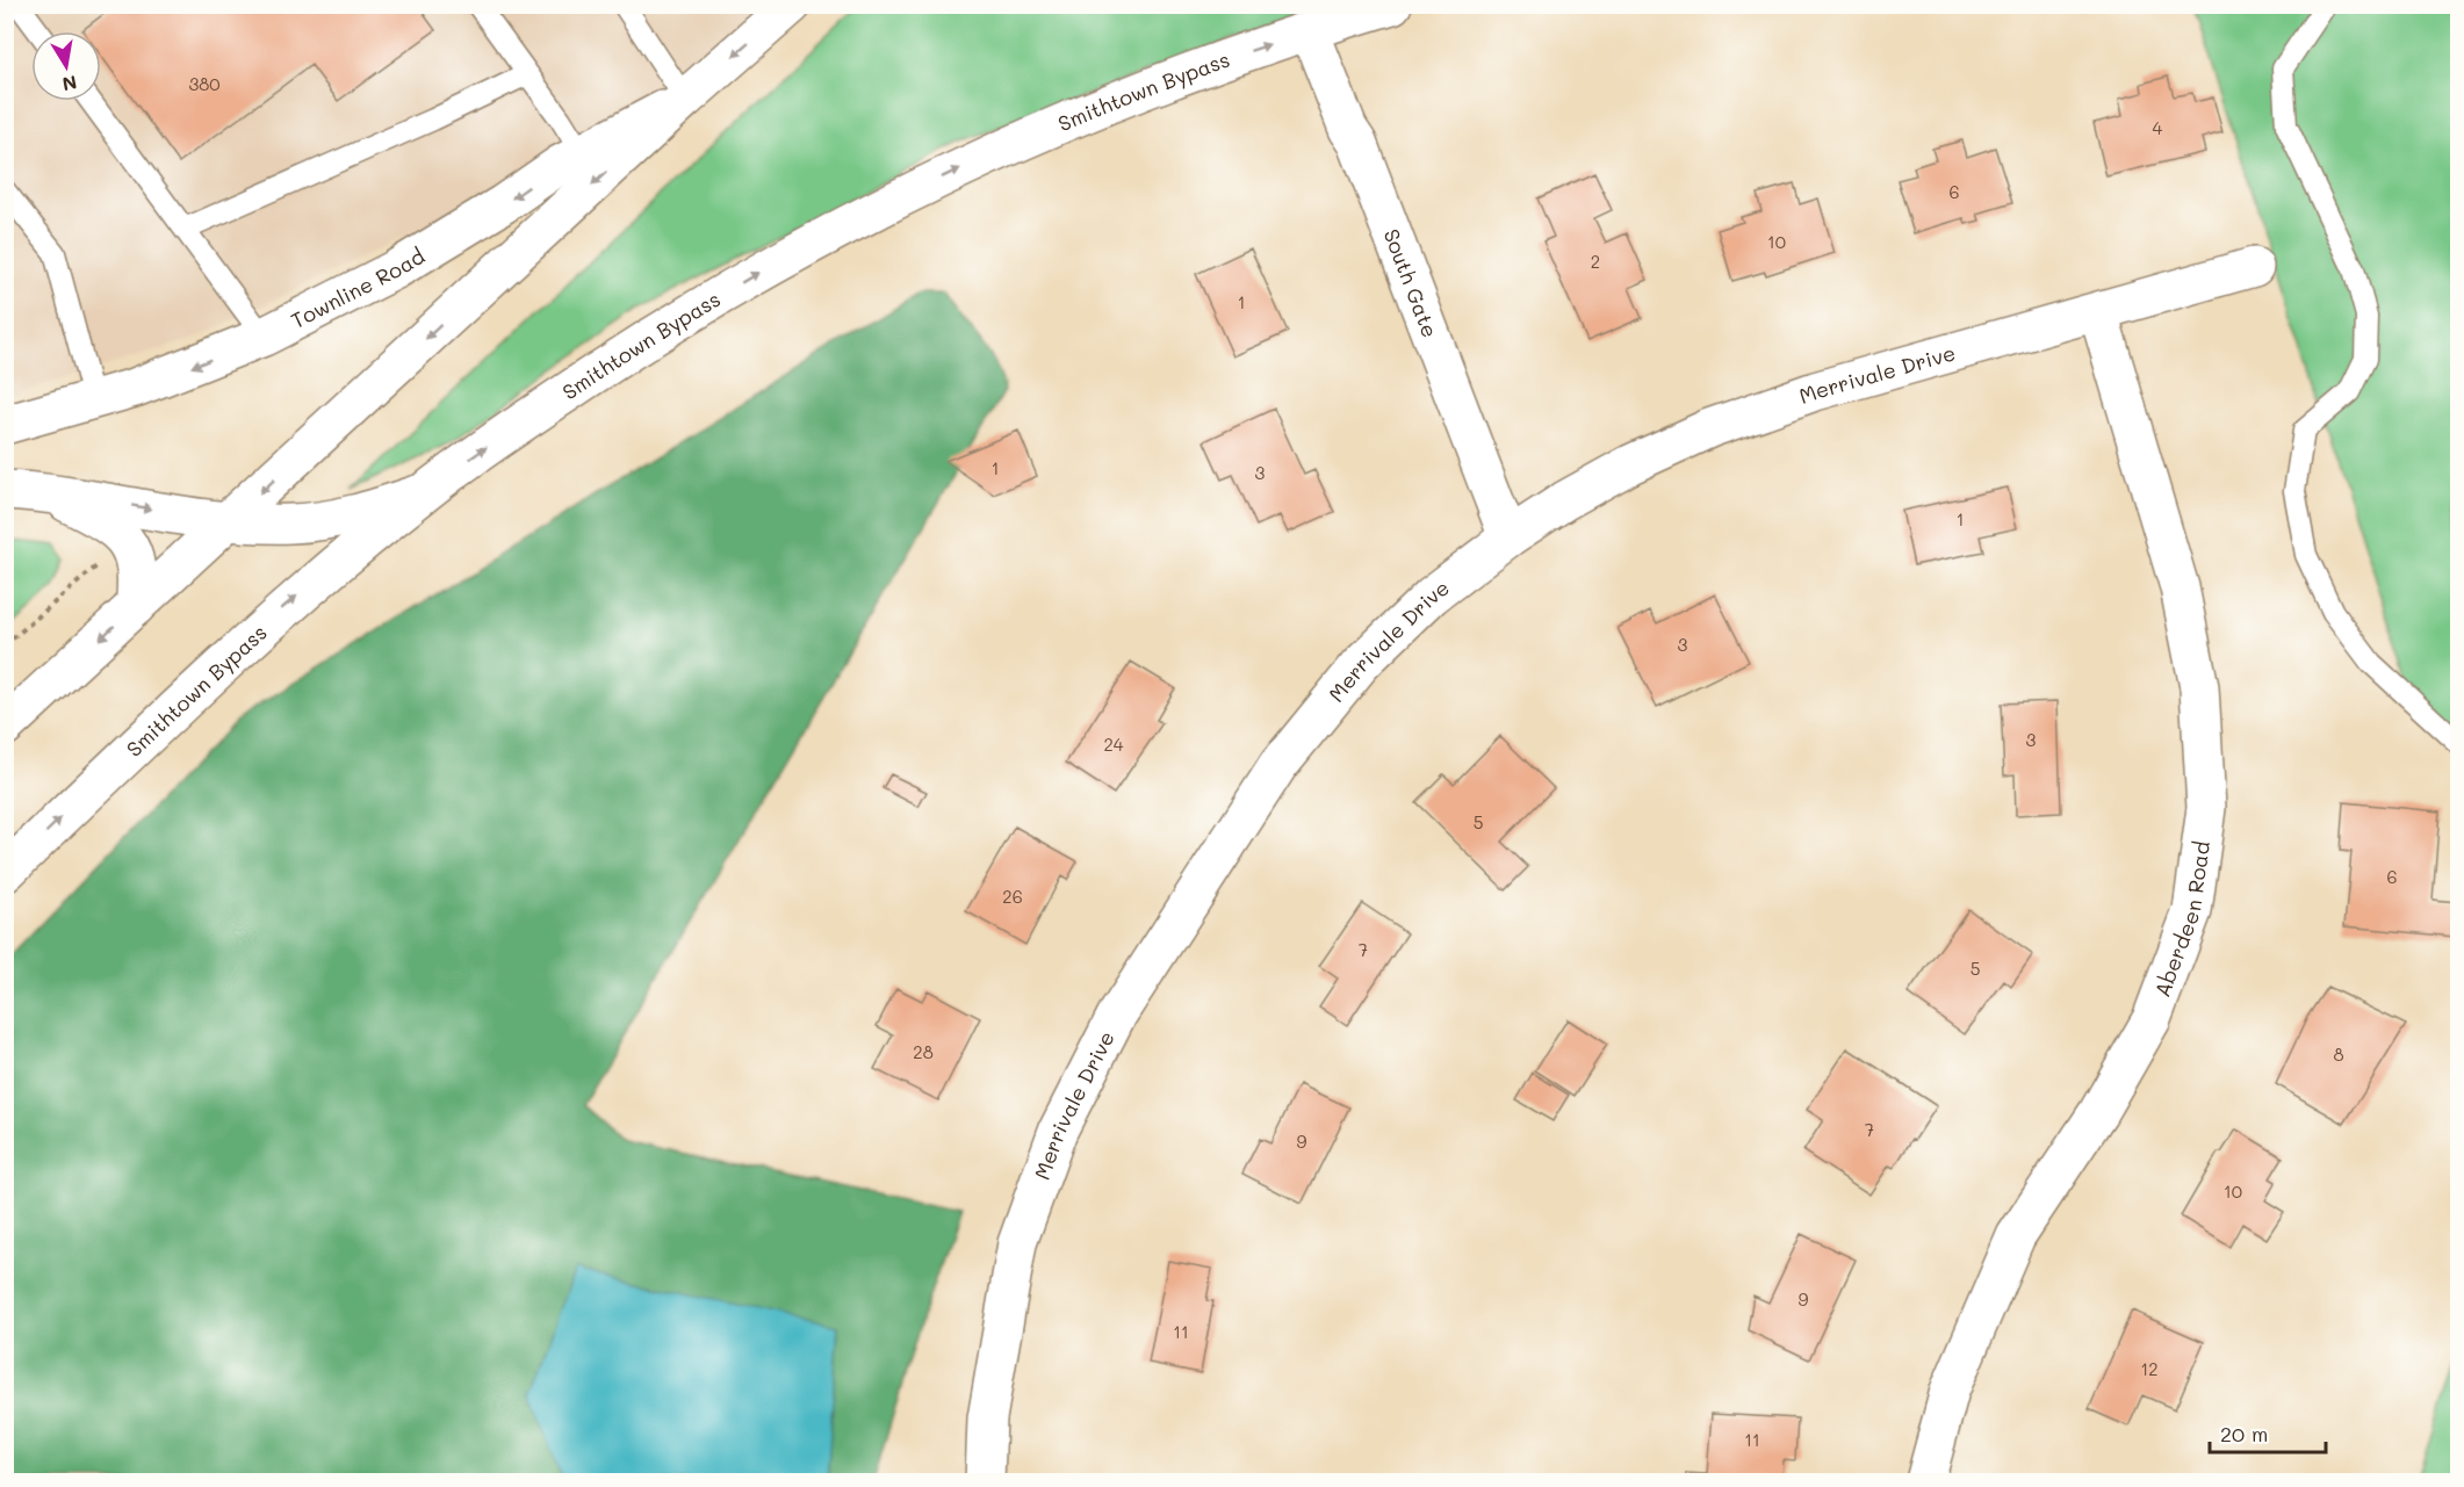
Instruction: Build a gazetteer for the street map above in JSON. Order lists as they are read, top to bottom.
{
  "streets": {
    "main road": [
      "Smithtown Bypass",
      "South Gate",
      "Townline Road",
      "Merrivale Drive",
      "Aberdeen Road"
    ]
  },
  "crossings": [
    ["Smithtown Bypass", "South Gate"],
    ["South Gate", "Merrivale Drive"],
    ["Merrivale Drive", "Aberdeen Road"]
  ],
  "house_numbers": [
    "380",
    "4",
    "6",
    "10",
    "2",
    "1",
    "1",
    "3",
    "1",
    "3",
    "3",
    "24",
    "5",
    "6",
    "26",
    "7",
    "5",
    "28",
    "8",
    "7",
    "9",
    "10",
    "9",
    "11",
    "12",
    "11"
  ],
  "scale_bar": "20 m",
  "north": "bottom"
}
